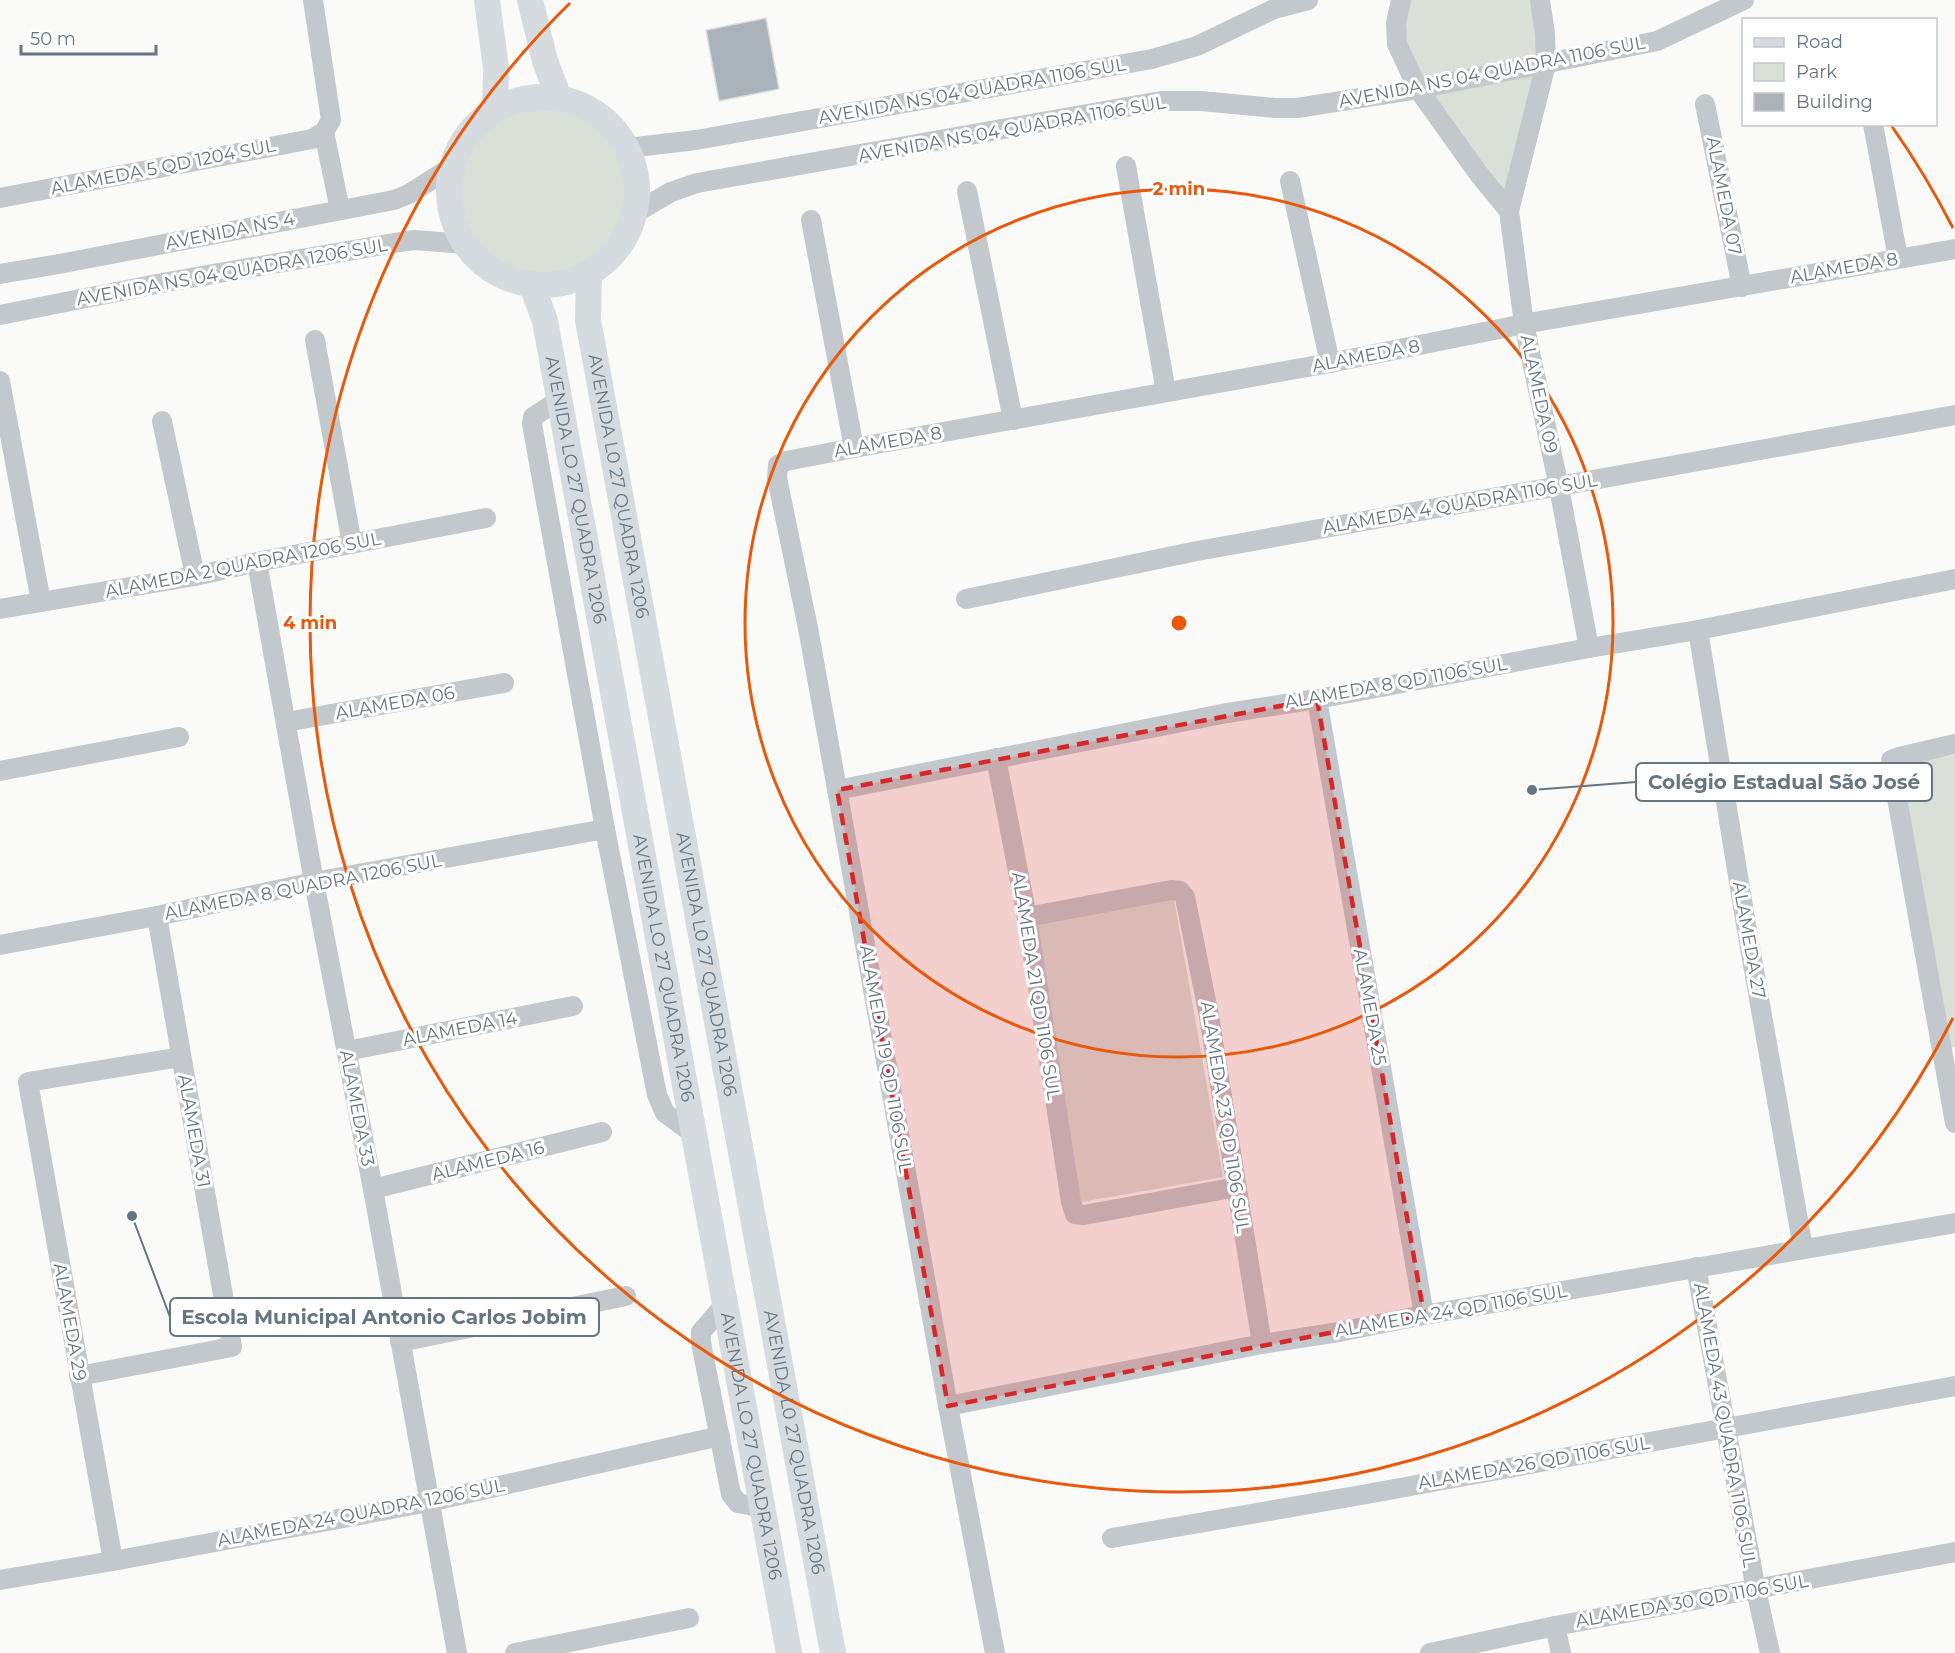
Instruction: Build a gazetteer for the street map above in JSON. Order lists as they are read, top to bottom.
{
  "streets": {
    "main road": ["AVENIDA L0 27 QUADRA 1206", "AVENIDA LO 27 QUADRA 1206"],
    "street": [
      "AVENIDA NS 04 QUADRA 1106 SUL",
      "ALAMEDA 5 QD 1204 SUL",
      "ALAMEDA 07",
      "AVENIDA NS 4",
      "ALAMEDA 8",
      "AVENIDA NS 04 QUADRA 1206 SUL",
      "ALAMEDA 09",
      "ALAMEDA 4 QUADRA 1106 SUL",
      "ALAMEDA 2 QUADRA 1206 SUL",
      "ALAMEDA 8 QD 1106 SUL",
      "ALAMEDA 06",
      "ALAMEDA 8 QUADRA 1206 SUL",
      "ALAMEDA 27",
      "ALAMEDA 21 QD 1106 SUL",
      "ALAMEDA 25",
      "ALAMEDA 14",
      "ALAMEDA 19 QD 1106 SUL",
      "ALAMEDA 33",
      "ALAMEDA 23 QD 1106 SUL",
      "ALAMEDA 31",
      "ALAMEDA 16",
      "ALAMEDA 24 QD 1106 SUL",
      "ALAMEDA 29",
      "ALAMEDA 43 QUADRA 1106 SUL",
      "ALAMEDA 26 QD 1106 SUL",
      "ALAMEDA 24 QUADRA 1206 SUL",
      "ALAMEDA 30 QD 1106 SUL"
    ]
  },
  "crossings": [
    ["AVENIDA NS 04 QUADRA 1106 SUL", "AVENIDA NS 4"],
    ["AVENIDA NS 04 QUADRA 1106 SUL", "AVENIDA NS 04 QUADRA 1206 SUL"],
    ["AVENIDA NS 04 QUADRA 1106 SUL", "AVENIDA L0 27 QUADRA 1206"],
    ["AVENIDA NS 04 QUADRA 1106 SUL", "AVENIDA LO 27 QUADRA 1206"],
    ["ALAMEDA 07", "ALAMEDA 8"],
    ["AVENIDA NS 4", "AVENIDA NS 04 QUADRA 1206 SUL"],
    ["AVENIDA NS 4", "AVENIDA L0 27 QUADRA 1206"],
    ["AVENIDA NS 4", "AVENIDA LO 27 QUADRA 1206"],
    ["ALAMEDA 8", "ALAMEDA 09"],
    ["ALAMEDA 8", "ALAMEDA 19 QD 1106 SUL"],
    ["AVENIDA NS 04 QUADRA 1206 SUL", "AVENIDA L0 27 QUADRA 1206"],
    ["AVENIDA NS 04 QUADRA 1206 SUL", "AVENIDA LO 27 QUADRA 1206"],
    ["ALAMEDA 09", "ALAMEDA 4 QUADRA 1106 SUL"],
    ["ALAMEDA 09", "ALAMEDA 8 QD 1106 SUL"],
    ["AVENIDA L0 27 QUADRA 1206", "AVENIDA LO 27 QUADRA 1206"],
    ["ALAMEDA 2 QUADRA 1206 SUL", "ALAMEDA 33"],
    ["ALAMEDA 8 QD 1106 SUL", "ALAMEDA 27"],
    ["ALAMEDA 8 QD 1106 SUL", "ALAMEDA 21 QD 1106 SUL"],
    ["ALAMEDA 8 QD 1106 SUL", "ALAMEDA 25"],
    ["ALAMEDA 8 QD 1106 SUL", "ALAMEDA 19 QD 1106 SUL"],
    ["ALAMEDA 06", "ALAMEDA 33"],
    ["ALAMEDA 8 QUADRA 1206 SUL", "ALAMEDA 33"],
    ["ALAMEDA 8 QUADRA 1206 SUL", "ALAMEDA 31"],
    ["ALAMEDA 27", "ALAMEDA 24 QD 1106 SUL"],
    ["ALAMEDA 21 QD 1106 SUL", "ALAMEDA 23 QD 1106 SUL"],
    ["ALAMEDA 25", "ALAMEDA 24 QD 1106 SUL"],
    ["ALAMEDA 14", "ALAMEDA 33"],
    ["ALAMEDA 19 QD 1106 SUL", "ALAMEDA 24 QD 1106 SUL"],
    ["ALAMEDA 33", "ALAMEDA 16"],
    ["ALAMEDA 33", "ALAMEDA 24 QUADRA 1206 SUL"],
    ["ALAMEDA 23 QD 1106 SUL", "ALAMEDA 24 QD 1106 SUL"],
    ["ALAMEDA 31", "ALAMEDA 29"],
    ["ALAMEDA 24 QD 1106 SUL", "ALAMEDA 43 QUADRA 1106 SUL"],
    ["ALAMEDA 29", "ALAMEDA 24 QUADRA 1206 SUL"],
    ["ALAMEDA 43 QUADRA 1106 SUL", "ALAMEDA 26 QD 1106 SUL"],
    ["ALAMEDA 43 QUADRA 1106 SUL", "ALAMEDA 30 QD 1106 SUL"]
  ],
  "places": ["Colégio Estadual São José", "Escola Municipal Antonio Carlos Jobim"],
  "legend": ["Road", "Park", "Building"],
  "scale_bar": "50 m",
  "rings": ["2 min", "4 min"]
}
